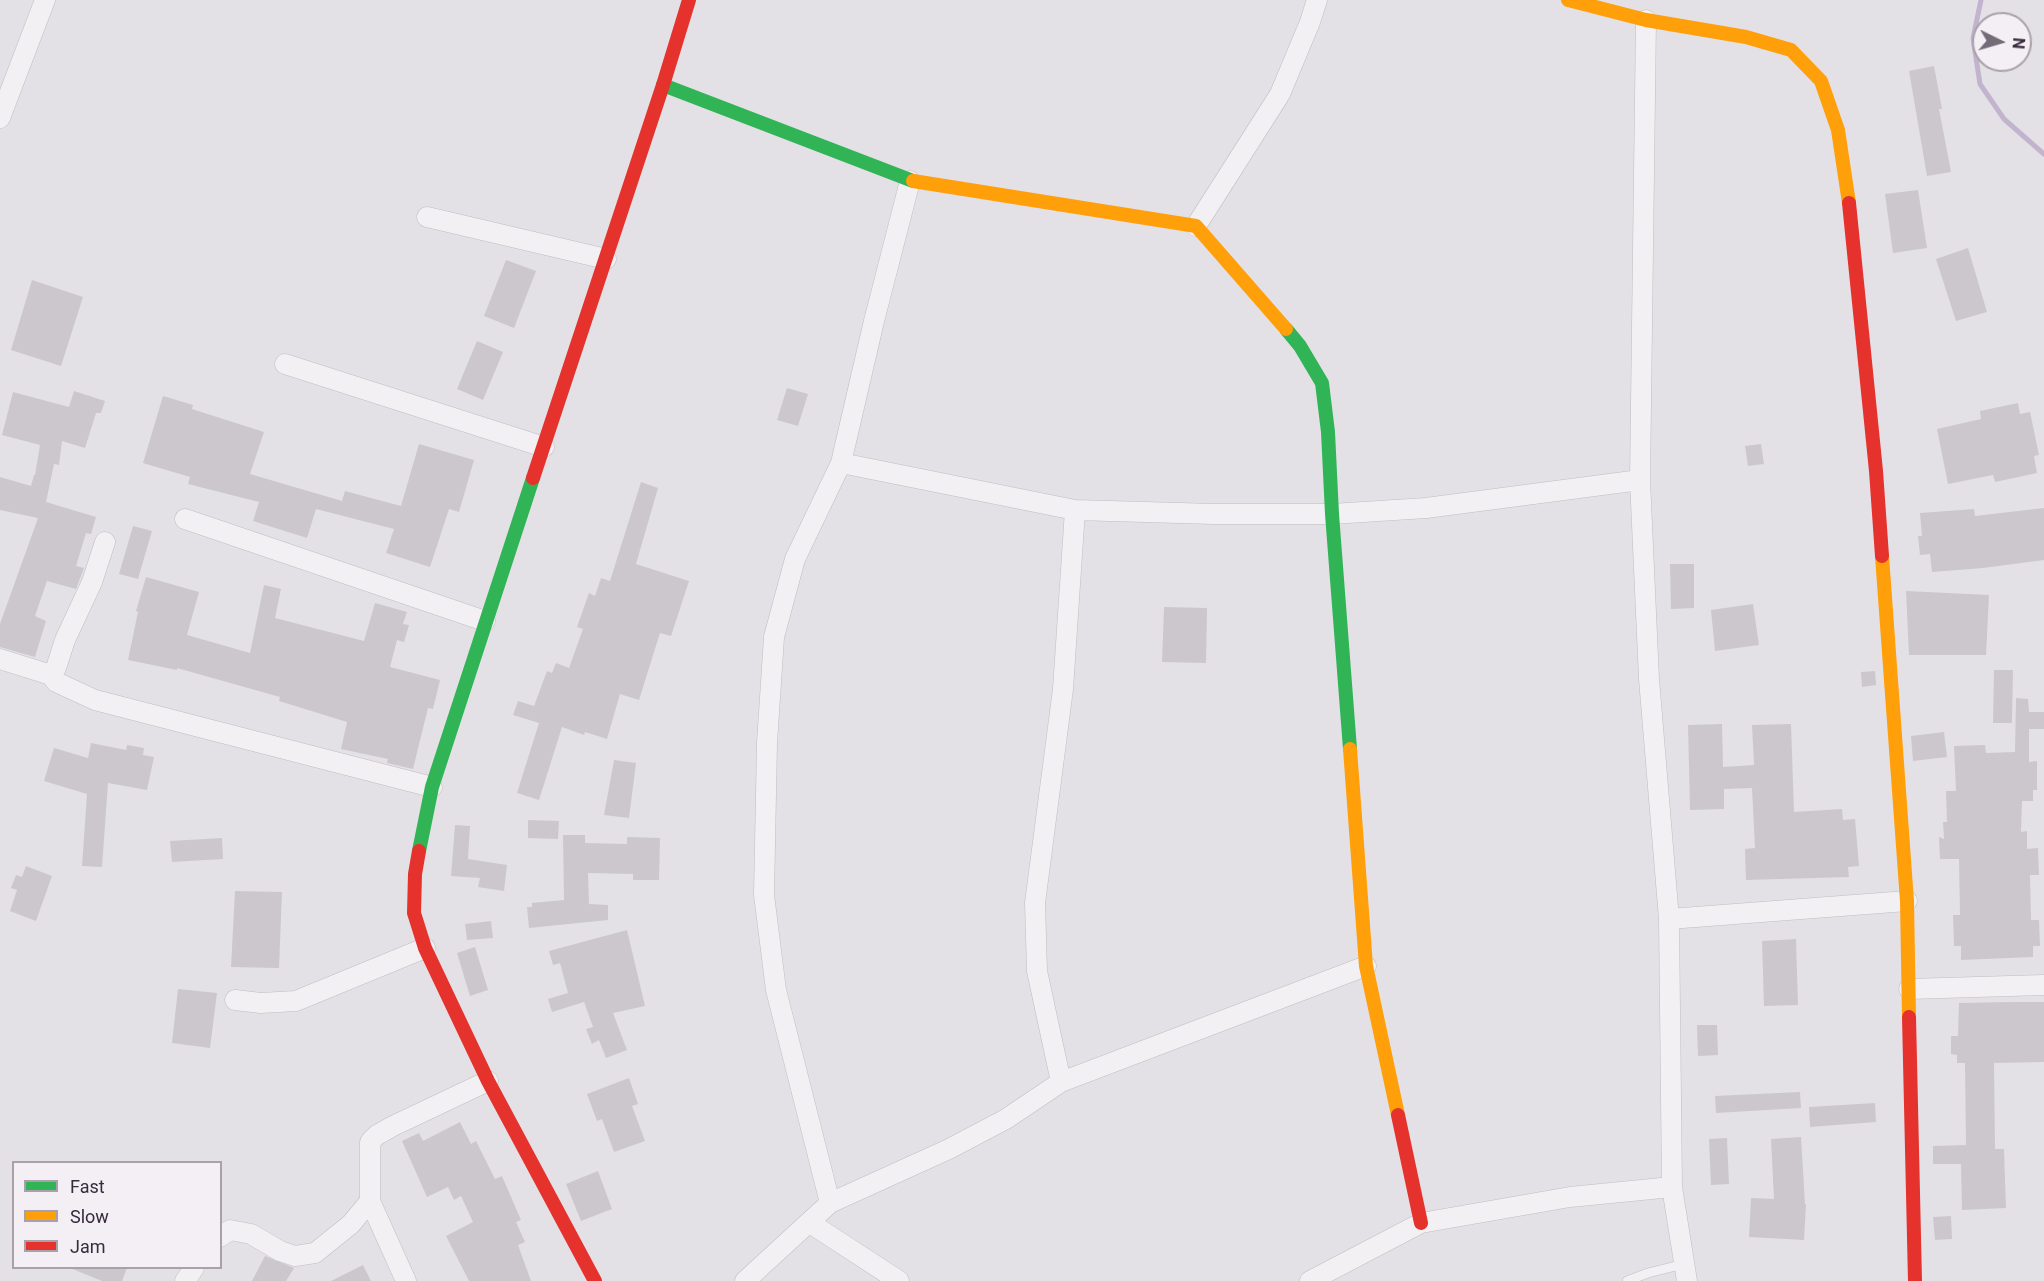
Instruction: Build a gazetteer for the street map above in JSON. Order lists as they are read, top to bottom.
{
  "legend": ["Fast", "Slow", "Jam"],
  "north": "right"
}
